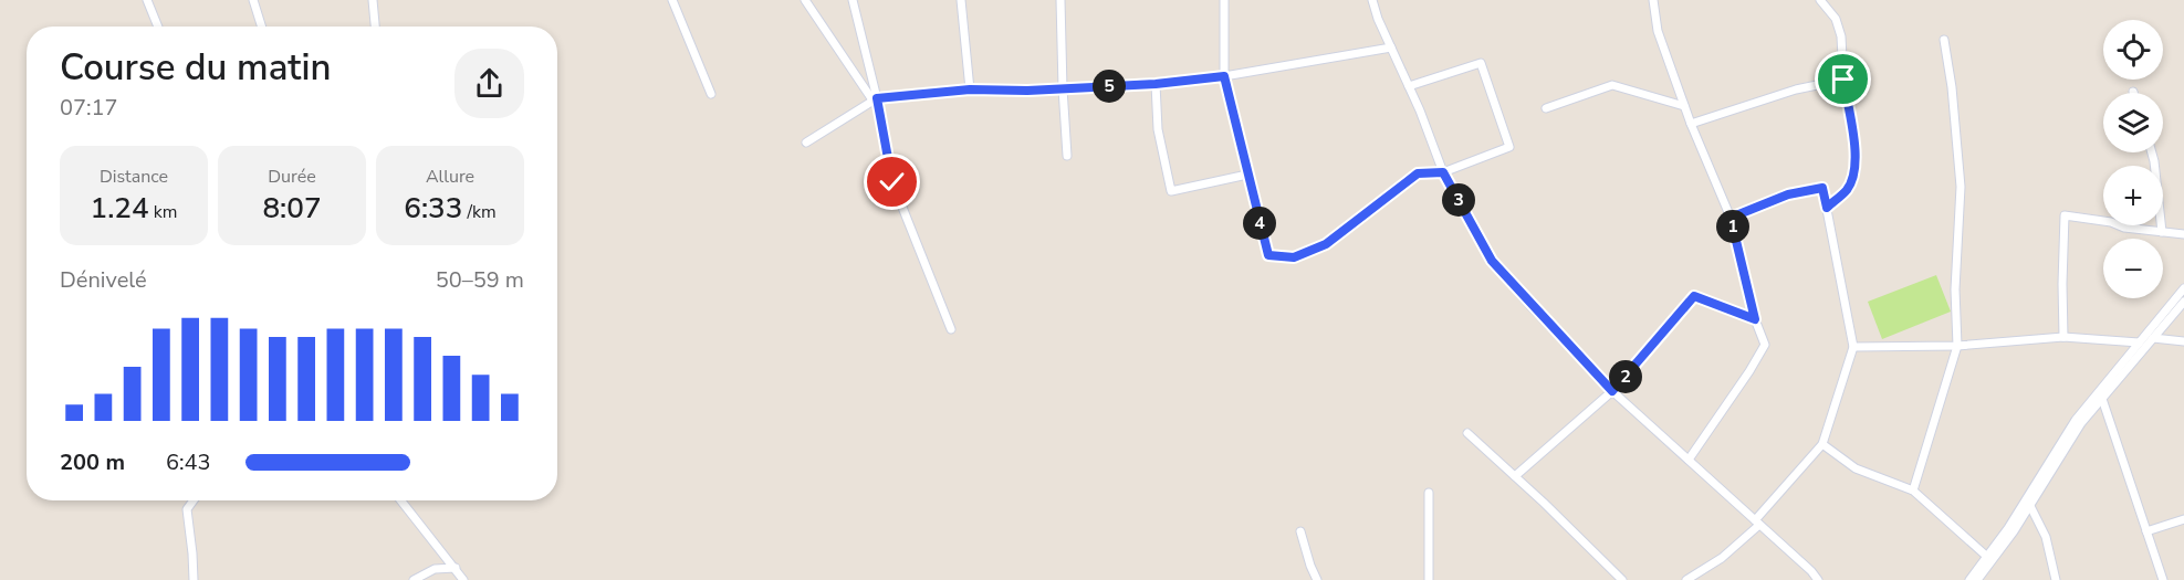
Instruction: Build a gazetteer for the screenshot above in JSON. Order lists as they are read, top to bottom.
{
  "page": {
    "map_buttons": ["+", "−"],
    "heading": ["Course du matin", "07:17"],
    "pins": [
      "5",
      "3",
      "4",
      "1",
      "2"
    ],
    "stats": [
      ["Distance", "1.24 km"],
      ["Durée", "8:07"],
      ["Allure", "6:33 /km"]
    ],
    "chart": ["Dénivelé", "50–59 m"],
    "list": [
      {
        "name": "200 m",
        "note": "6:43"
      }
    ]
  }
}
